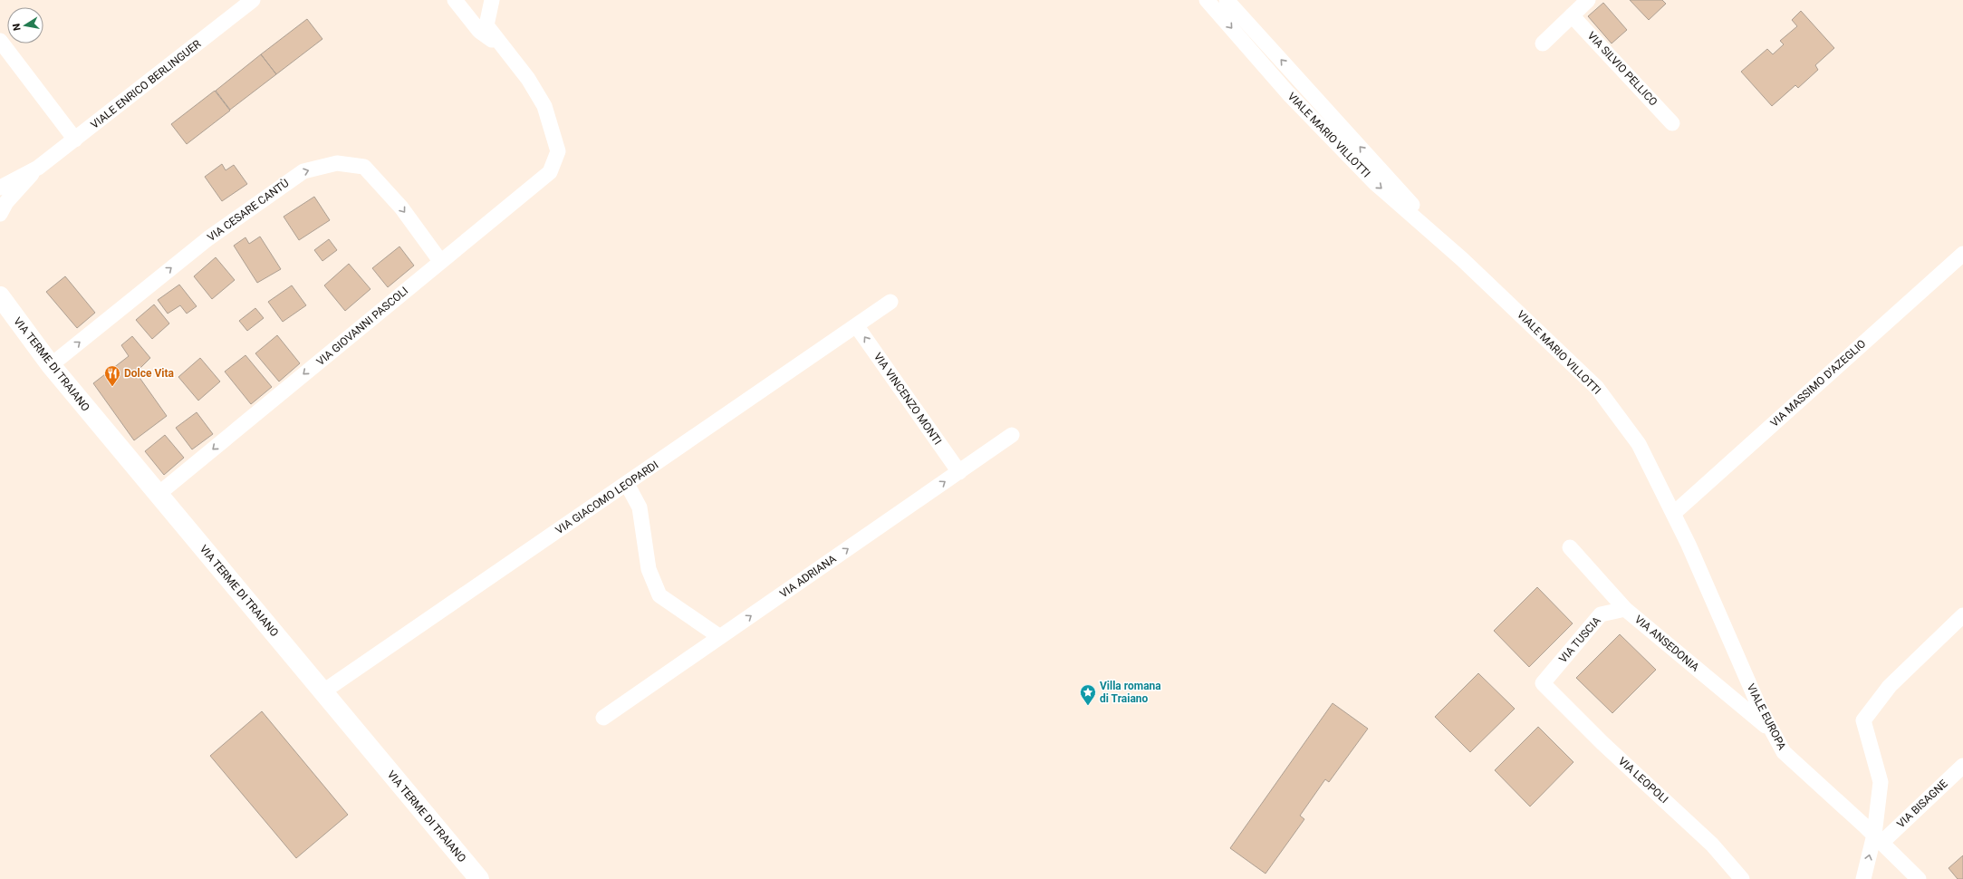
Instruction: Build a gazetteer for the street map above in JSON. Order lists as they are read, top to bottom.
{
  "streets": {
    "main road": ["VIA TERME DI TRAIANO"],
    "street": [
      "VIA SILVIO PELLICO",
      "VIALE ENRICO BERLINGUER",
      "VIALE MARIO VILLOTTI",
      "VIA CESARE CANTÙ",
      "VIA GIOVANNI PASCOLI",
      "VIA MASSIMO D'AZEGLIO",
      "VIA VINCENZO MONTI",
      "VIA GIACOMO LEOPARDI",
      "VIA ADRIANA",
      "VIA TUSCIA",
      "VIA ANSEDONIA",
      "VIALE EUROPA",
      "VIA LEOPOLI",
      "VIA BISAGNE"
    ]
  },
  "crossings": [
    ["VIALE MARIO VILLOTTI", "VIA MASSIMO D'AZEGLIO"],
    ["VIALE MARIO VILLOTTI", "VIALE EUROPA"],
    ["VIA CESARE CANTÙ", "VIA GIOVANNI PASCOLI"],
    ["VIA CESARE CANTÙ", "VIA TERME DI TRAIANO"],
    ["VIA GIOVANNI PASCOLI", "VIA TERME DI TRAIANO"],
    ["VIA TERME DI TRAIANO", "VIA GIACOMO LEOPARDI"],
    ["VIA MASSIMO D'AZEGLIO", "VIALE EUROPA"],
    ["VIA VINCENZO MONTI", "VIA GIACOMO LEOPARDI"],
    ["VIA VINCENZO MONTI", "VIA ADRIANA"],
    ["VIA TUSCIA", "VIA ANSEDONIA"],
    ["VIA TUSCIA", "VIA LEOPOLI"],
    ["VIA ANSEDONIA", "VIALE EUROPA"],
    ["VIALE EUROPA", "VIA BISAGNE"]
  ],
  "one_way": [
    "VIA CESARE CANTÙ",
    "VIA GIOVANNI PASCOLI",
    "VIA VINCENZO MONTI",
    "VIA ADRIANA"
  ],
  "places": {
    "restaurant": ["Dolce Vita"],
    "place": ["Villa romana di Traiano"]
  },
  "north": "left"
}
